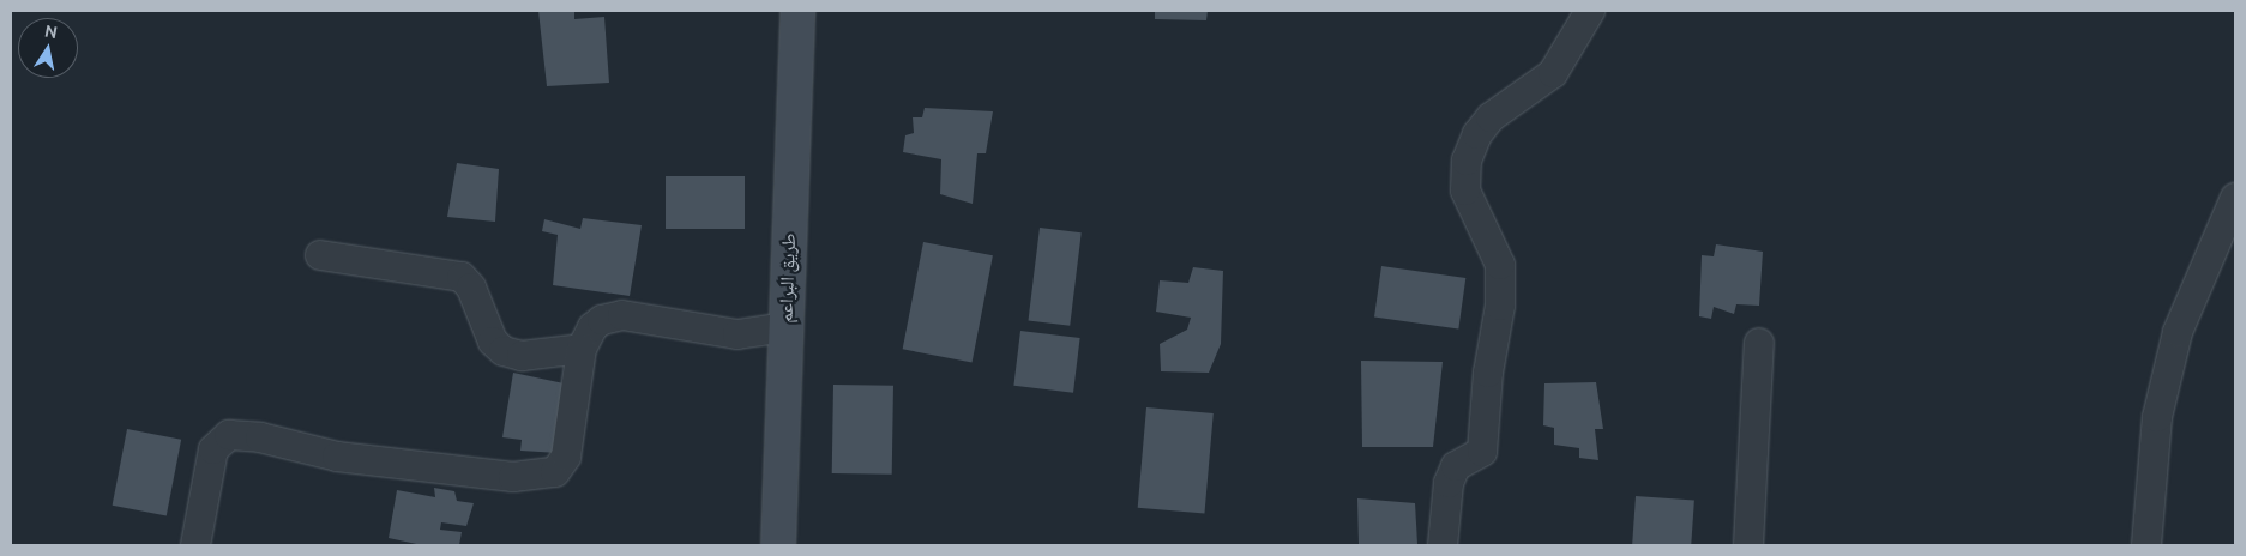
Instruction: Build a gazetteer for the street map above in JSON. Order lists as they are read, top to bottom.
{
  "streets": {
    "street": ["طريق البراعم"]
  },
  "north": "top"
}
